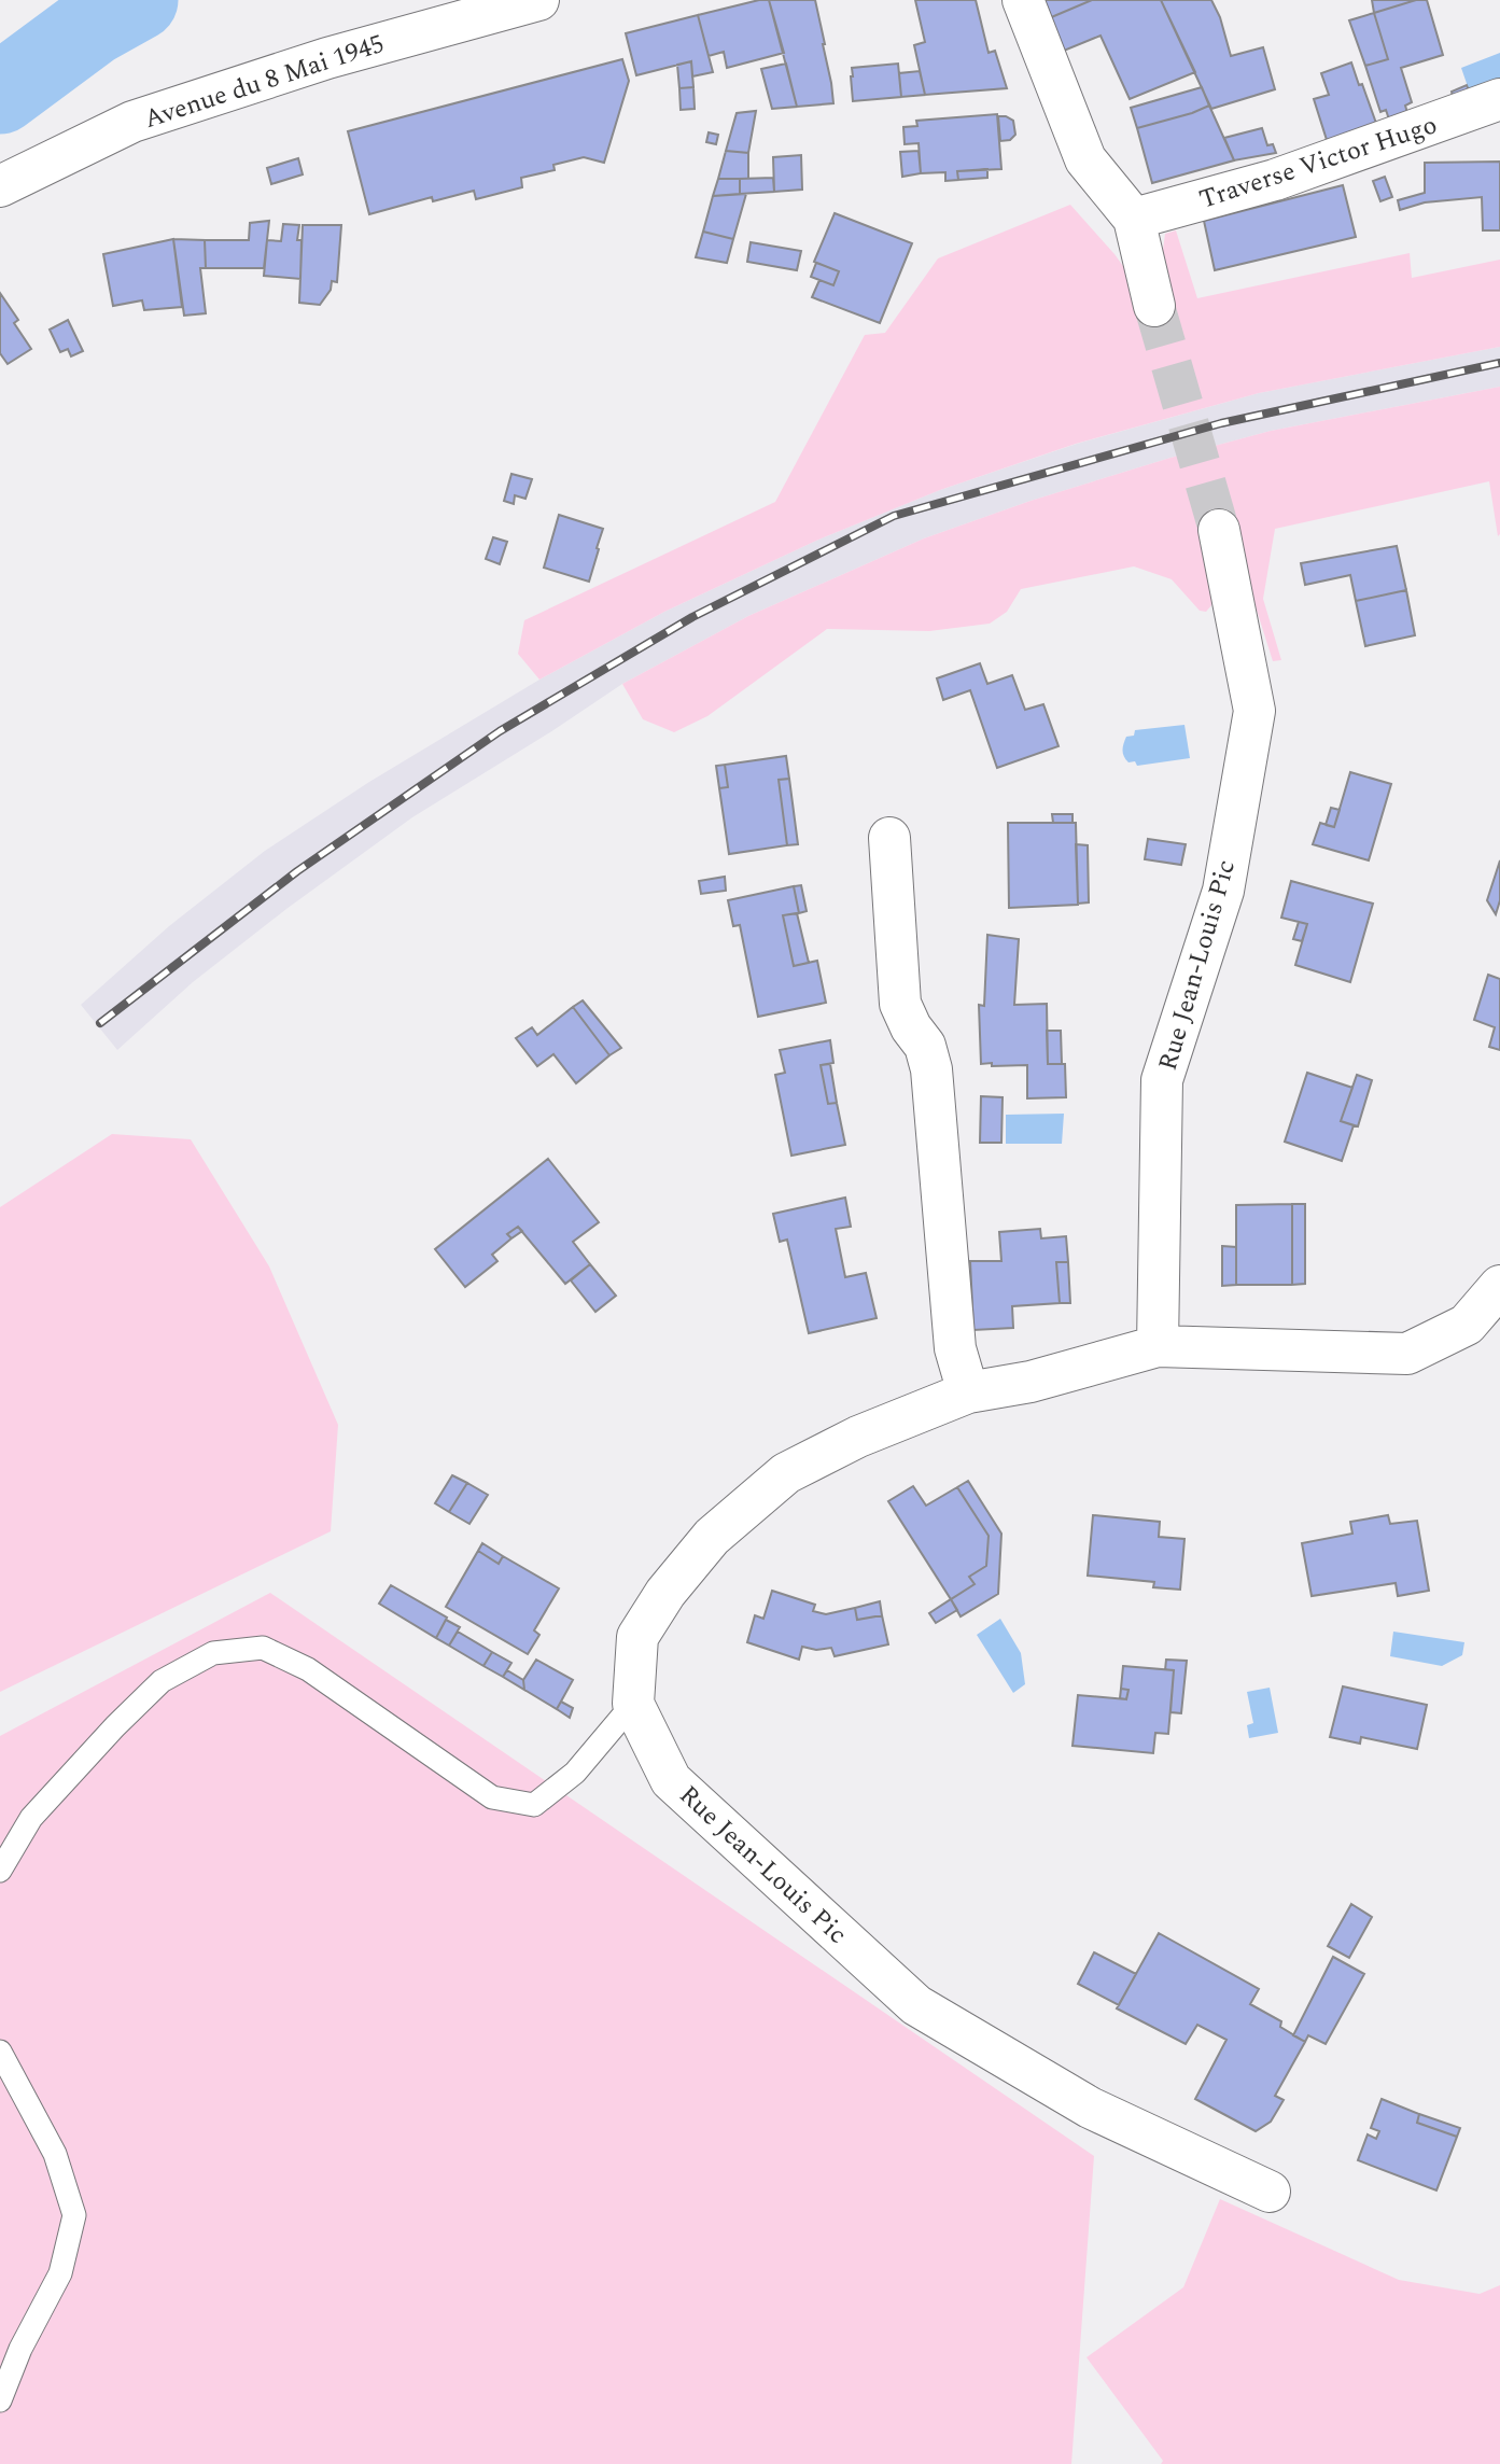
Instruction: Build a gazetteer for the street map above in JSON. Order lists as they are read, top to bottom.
{
  "streets": {
    "street": ["Avenue du 8 Mai 1945", "Traverse Victor Hugo", "Rue Jean-Louis Pic"]
  }
}
